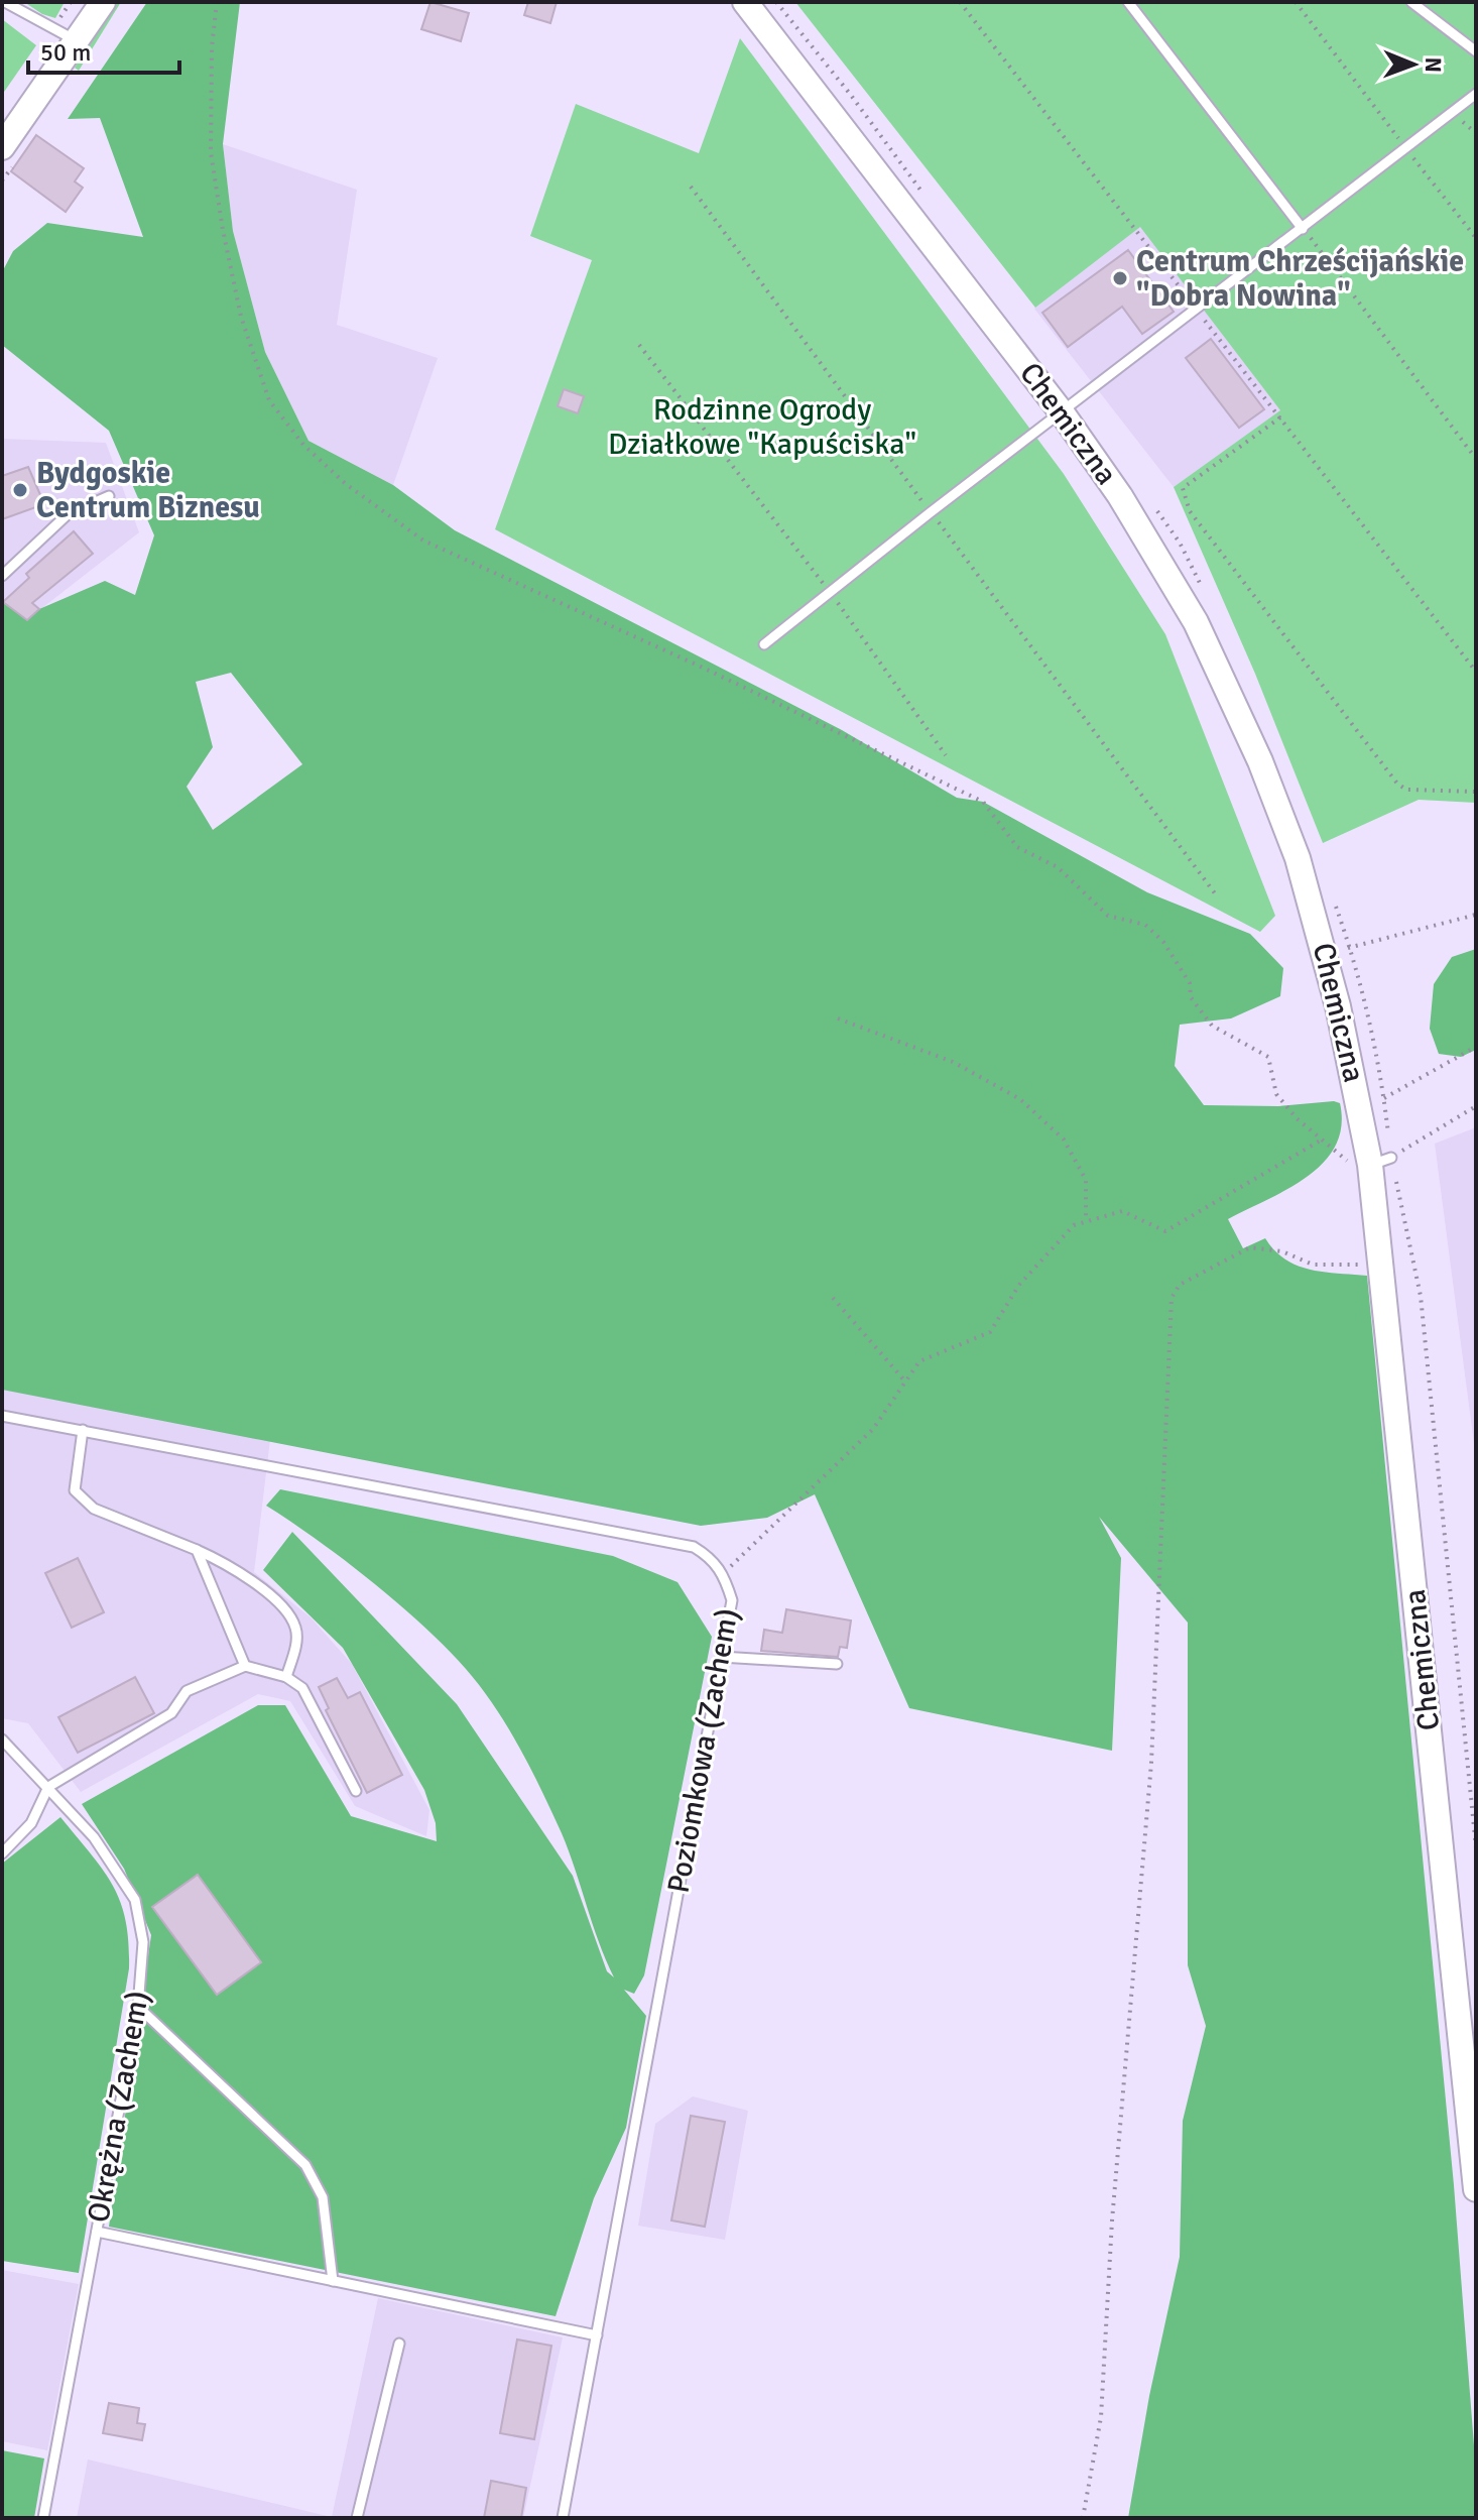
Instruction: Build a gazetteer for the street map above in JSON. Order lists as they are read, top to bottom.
{
  "streets": {
    "street": ["Chemiczna"],
    "lane": ["Poziomkowa (Zachem)", "Okrężna (Zachem)"]
  },
  "parks": ["Rodzinne Ogrody Działkowe \"Kapuściska\""],
  "places": ["Centrum Chrześcijańskie \"Dobra Nowina\"", "Bydgoskie Centrum Biznesu"],
  "scale_bar": "50 m",
  "north": "right"
}
